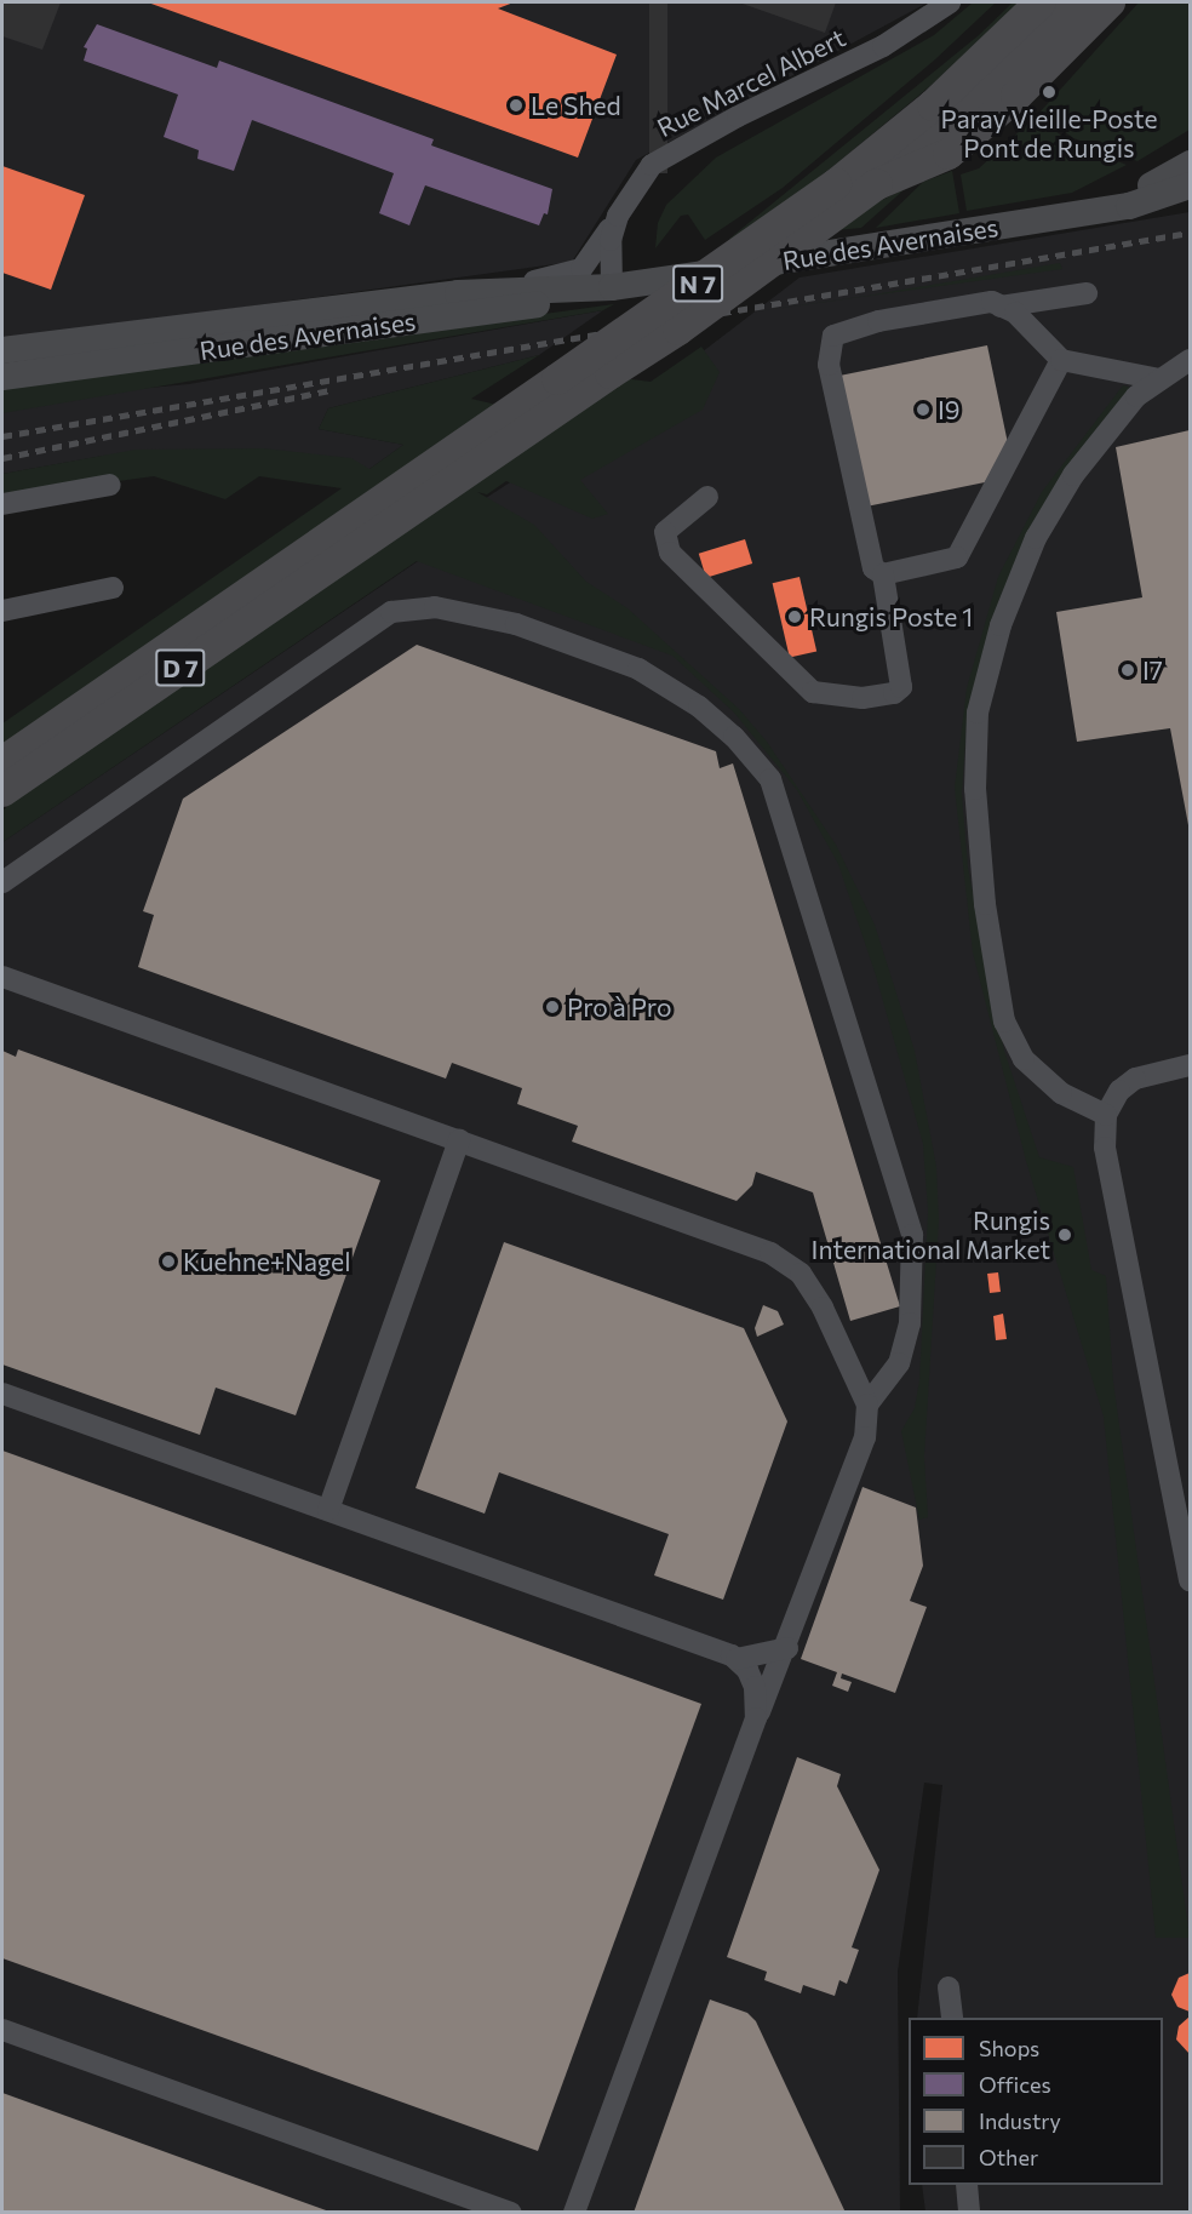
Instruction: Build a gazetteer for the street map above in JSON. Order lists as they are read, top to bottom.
{
  "streets": {
    "highway": ["N 7", "D 7"],
    "main road": ["Rue des Avernaises"],
    "street": ["Rue Marcel Albert"]
  },
  "crossings": [
    ["Rue Marcel Albert", "Rue des Avernaises"],
    ["N 7", "D 7"]
  ],
  "places": [
    "Paray Vieille-Poste Pont de Rungis",
    "Le Shed",
    "I9",
    "Rungis Poste 1",
    "I7",
    "Pro à Pro",
    "Rungis International Market",
    "Kuehne+Nagel"
  ],
  "legend": [
    "Shops",
    "Offices",
    "Industry",
    "Other"
  ]
}
